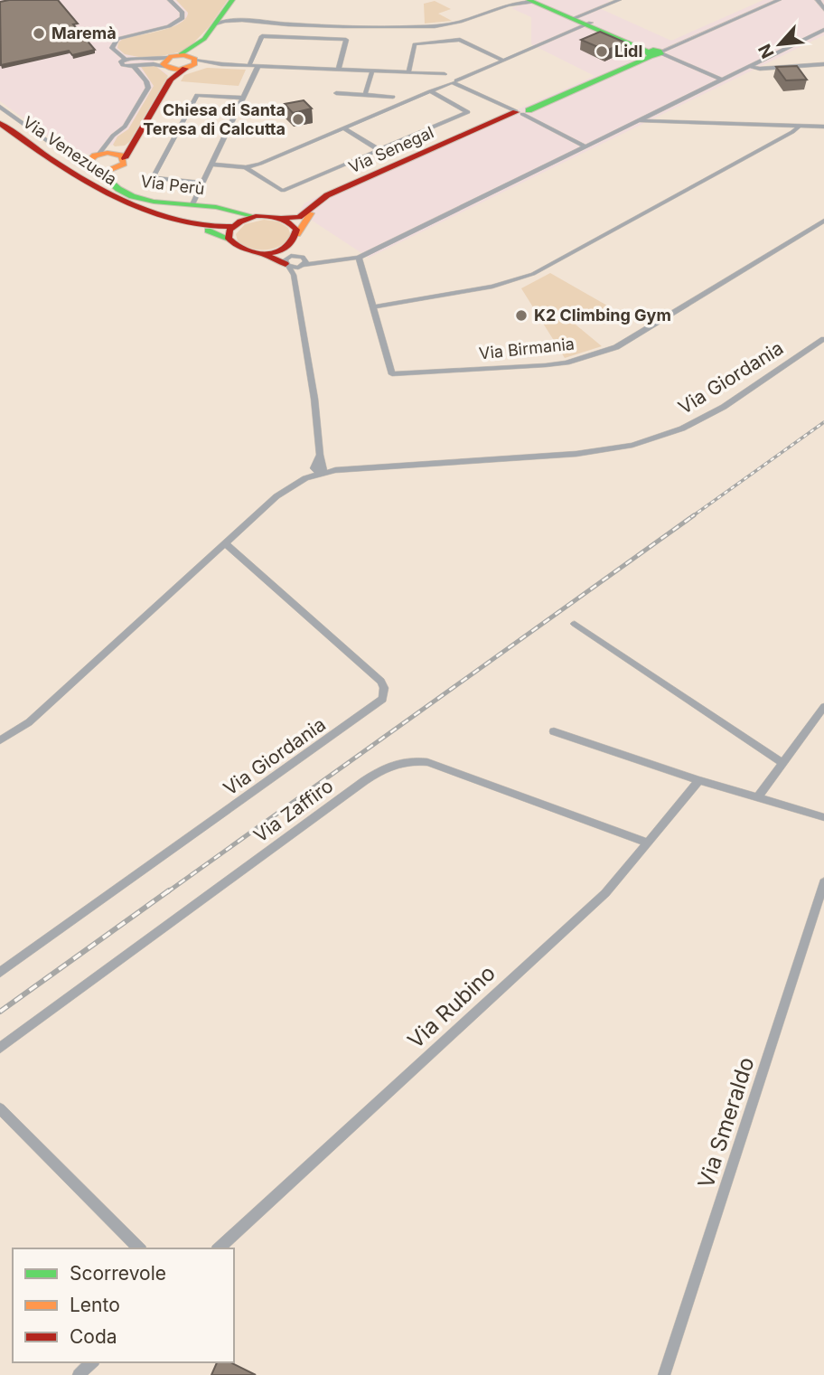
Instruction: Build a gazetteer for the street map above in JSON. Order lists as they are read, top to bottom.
{
  "streets": {
    "main road": ["Via Senegal", "Via Venezuela", "Via Perù"],
    "street": [
      "Via Birmania",
      "Via Giordania",
      "Via Zaffiro",
      "Via Rubino",
      "Via Smeraldo"
    ]
  },
  "crossings": [
    ["Via Senegal", "Via Venezuela"],
    ["Via Venezuela", "Via Perù"],
    ["Via Zaffiro", "Via Rubino"]
  ],
  "places": [
    "Maremà",
    "Lidl",
    "Chiesa di Santa Teresa di Calcutta",
    "K2 Climbing Gym"
  ],
  "legend": ["Scorrevole", "Lento", "Coda"],
  "north": "bottom left"
}
